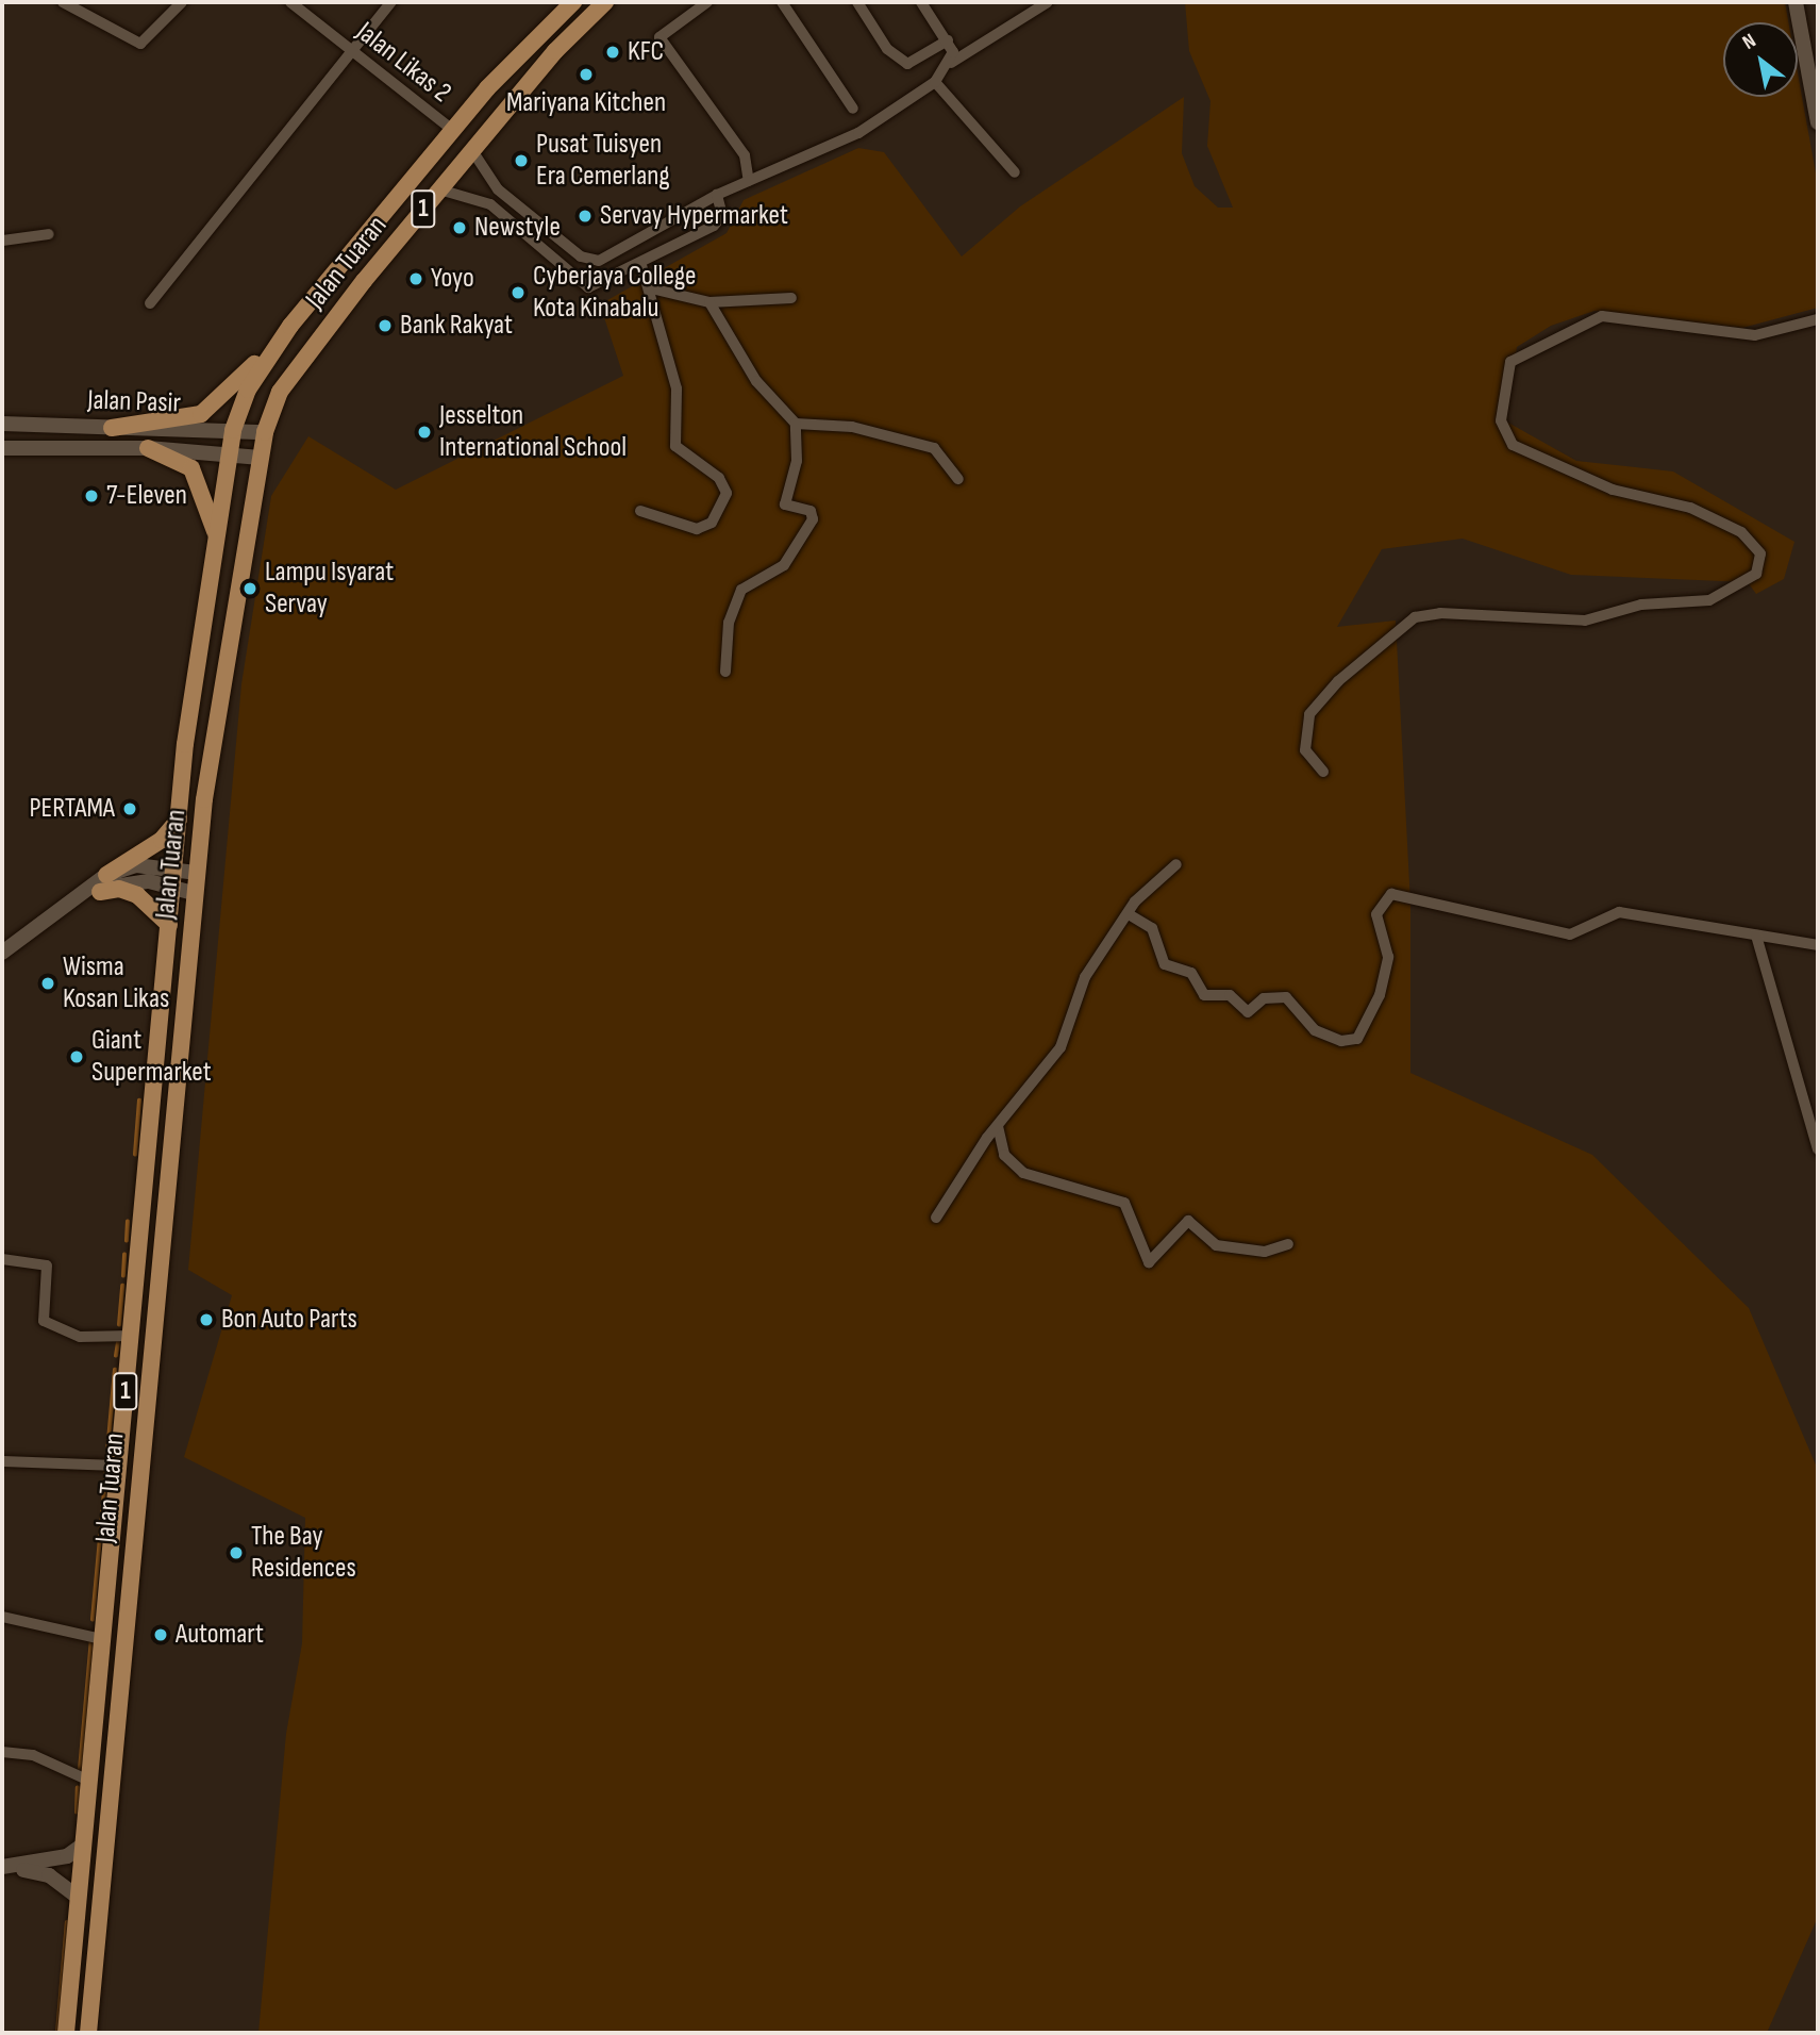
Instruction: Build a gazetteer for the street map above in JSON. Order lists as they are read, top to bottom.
{
  "streets": {
    "main road": ["1", "Jalan Tuaran"],
    "street": ["Jalan Likas 2", "Jalan Pasir"]
  },
  "crossings": [
    ["Jalan Likas 2", "Jalan Tuaran"],
    ["Jalan Tuaran", "Jalan Pasir"]
  ],
  "places": [
    "KFC",
    "Mariyana Kitchen",
    "Pusat Tuisyen Era Cemerlang",
    "Servay Hypermarket",
    "Newstyle",
    "Yoyo",
    "Cyberjaya College Kota Kinabalu",
    "Bank Rakyat",
    "Jesselton International School",
    "7-Eleven",
    "Lampu Isyarat Servay",
    "PERTAMA",
    "Wisma Kosan Likas",
    "Giant Supermarket",
    "Bon Auto Parts",
    "The Bay Residences",
    "Automart"
  ],
  "north": "top left"
}
